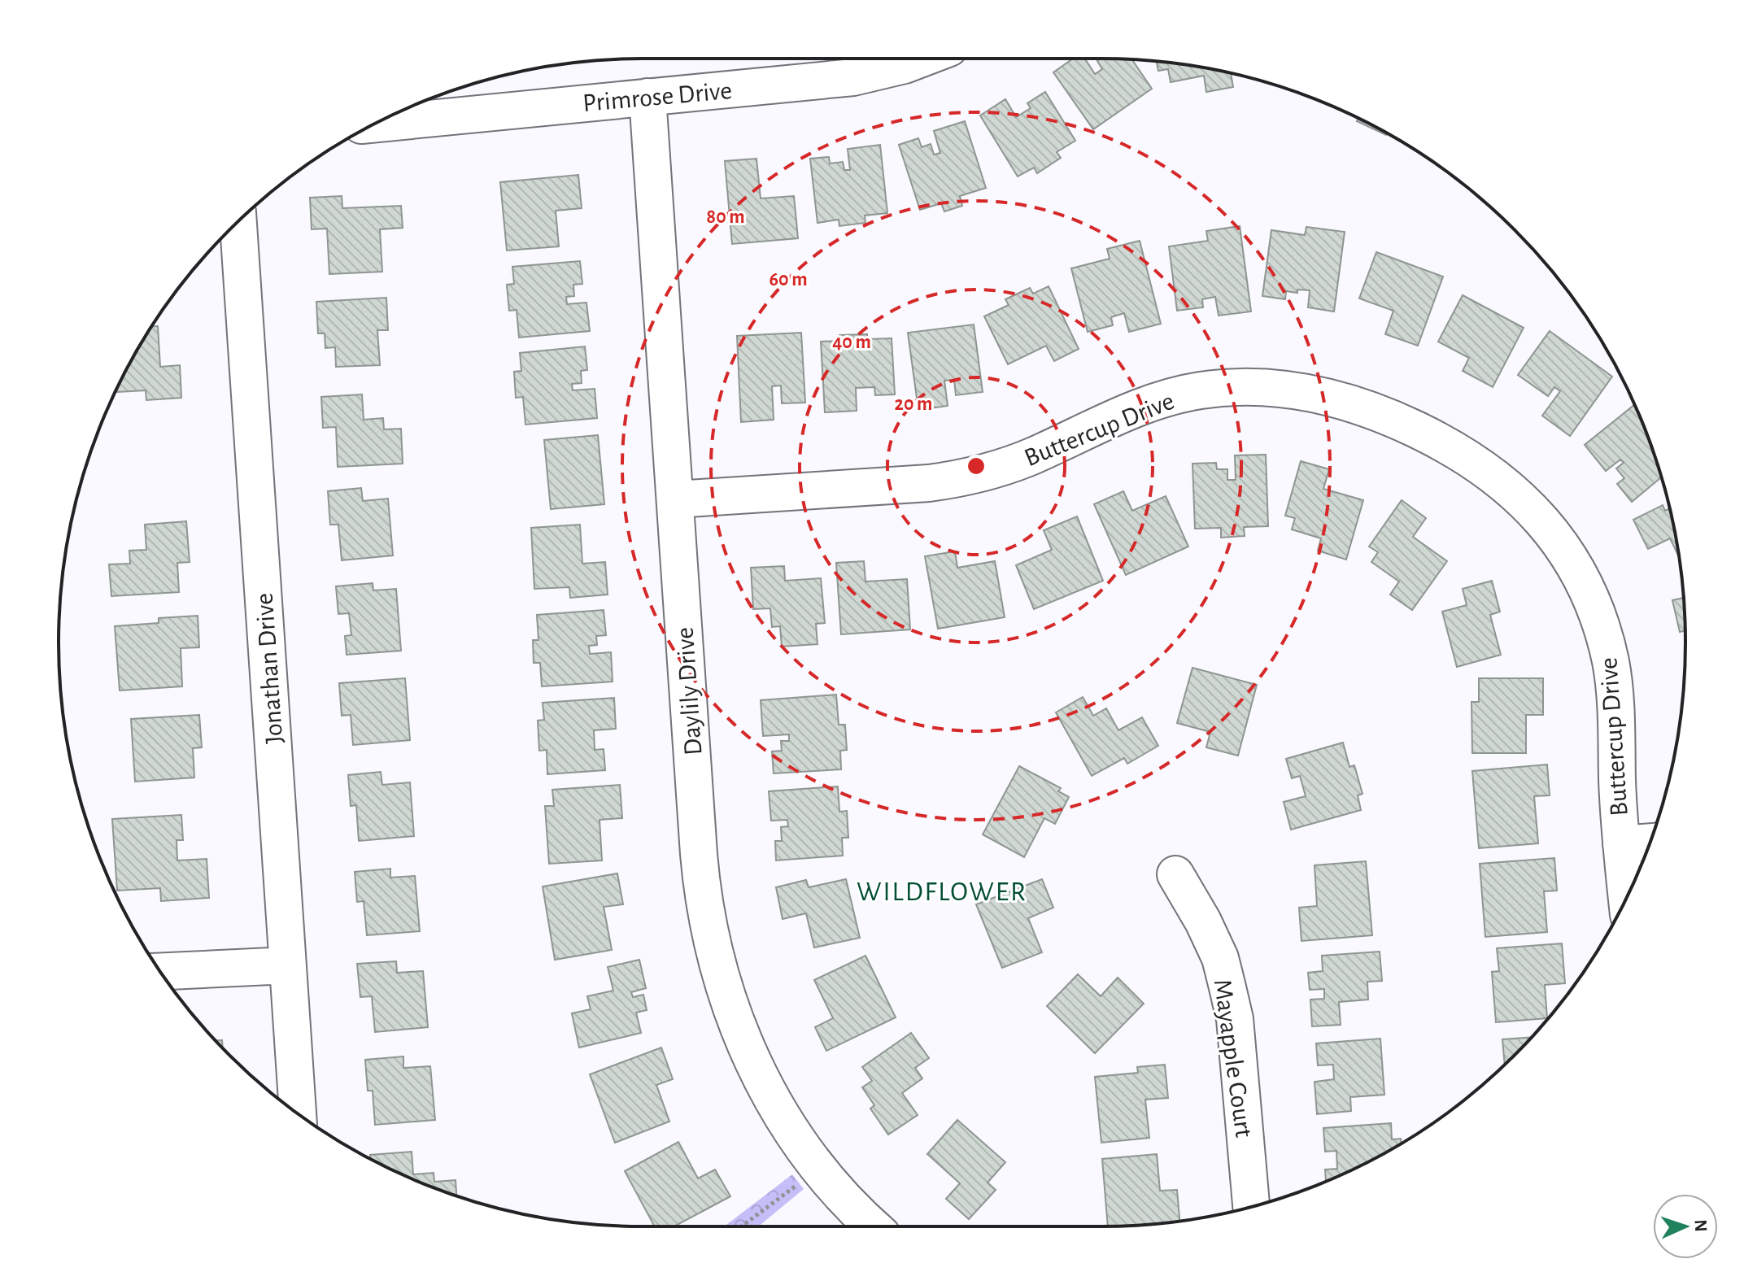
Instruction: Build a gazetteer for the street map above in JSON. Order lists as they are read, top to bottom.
{
  "streets": {
    "street": [
      "Primrose Drive",
      "Buttercup Drive",
      "Jonathan Drive",
      "Daylily Drive",
      "Mayapple Court"
    ]
  },
  "crossings": [
    ["Primrose Drive", "Daylily Drive"],
    ["Buttercup Drive", "Daylily Drive"]
  ],
  "districts": ["WILDFLOWER"],
  "north": "right",
  "rings": [
    "80 m",
    "60 m",
    "40 m",
    "20 m"
  ]
}
